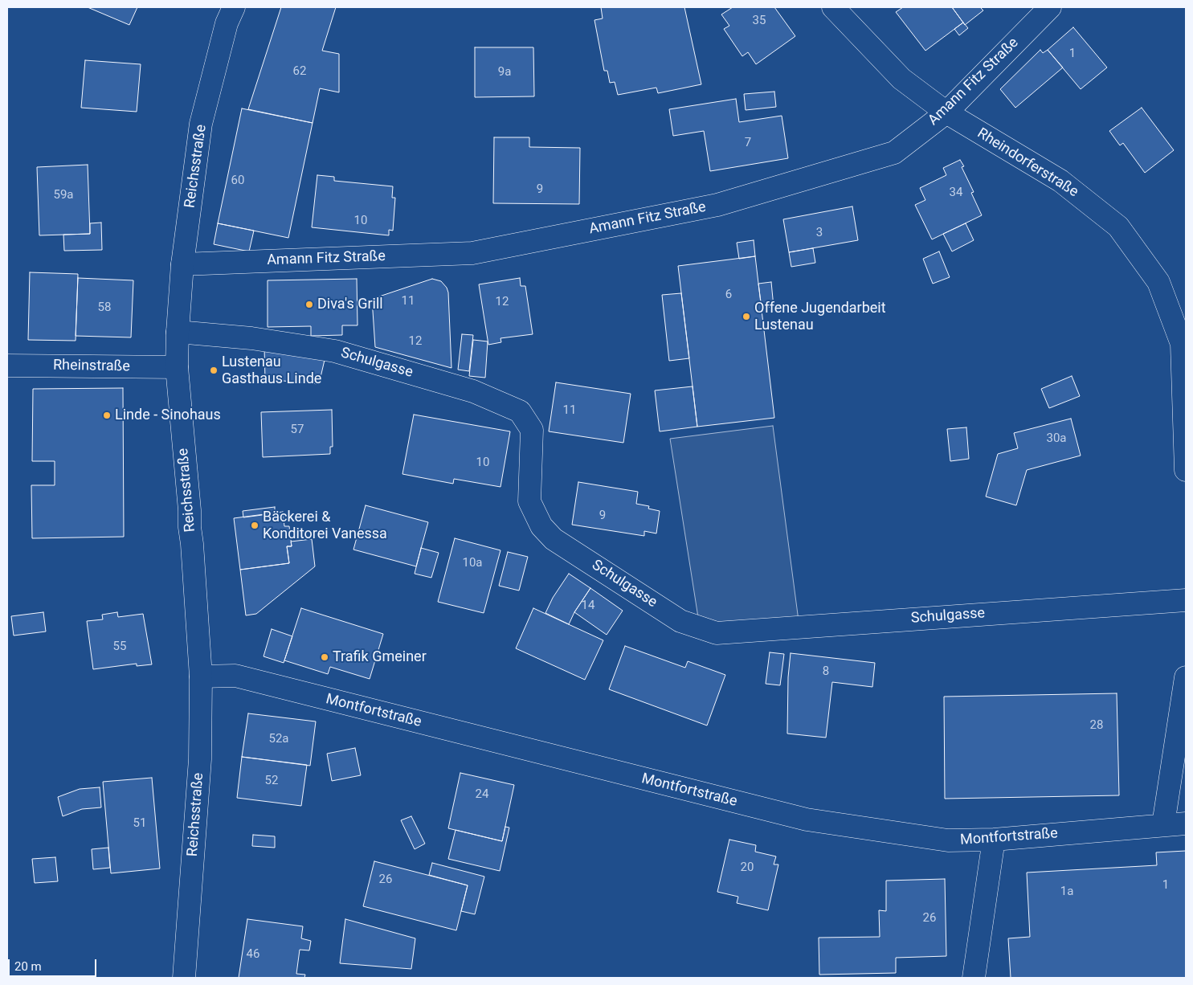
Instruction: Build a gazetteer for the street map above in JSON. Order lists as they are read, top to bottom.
{
  "streets": {
    "street": [
      "Amann Fitz Straße",
      "Rheindorferstraße",
      "Reichsstraße",
      "Schulgasse",
      "Rheinstraße",
      "Montfortstraße"
    ]
  },
  "crossings": [
    ["Amann Fitz Straße", "Rheindorferstraße"],
    ["Amann Fitz Straße", "Reichsstraße"],
    ["Reichsstraße", "Schulgasse"],
    ["Reichsstraße", "Rheinstraße"],
    ["Reichsstraße", "Montfortstraße"]
  ],
  "places": [
    "Diva's Grill",
    "Offene Jugendarbeit Lustenau",
    "Lustenau Gasthaus Linde",
    "Linde - Sinohaus",
    "Bäckerei & Konditorei Vanessa",
    "Trafik Gmeiner"
  ],
  "house_numbers": [
    "35",
    "1",
    "62",
    "9a",
    "7",
    "60",
    "9",
    "34",
    "59a",
    "10",
    "3",
    "6",
    "11",
    "12",
    "58",
    "12",
    "11",
    "57",
    "30a",
    "10",
    "9",
    "10a",
    "14",
    "55",
    "8",
    "28",
    "52a",
    "52",
    "24",
    "51",
    "20",
    "26",
    "1",
    "1a",
    "26",
    "46"
  ],
  "scale_bar": "20 m"
}
